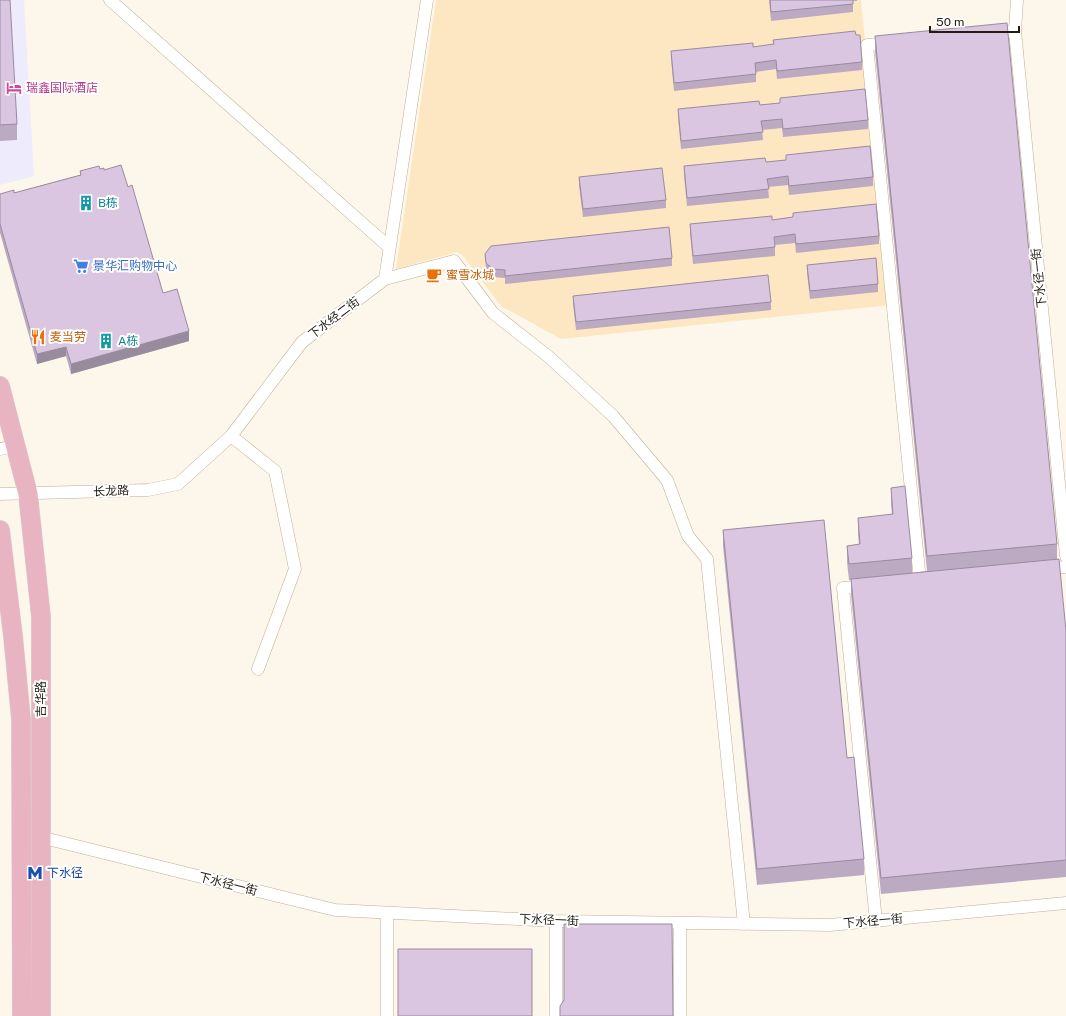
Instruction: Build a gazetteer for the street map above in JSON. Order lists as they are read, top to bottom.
{
  "streets": {
    "main road": ["吉华路"],
    "street": ["下水径一街", "下水经二街", "长龙路"]
  },
  "crossings": [
    ["下水径一街", "下水经二街"],
    ["下水径一街", "吉华路"],
    ["下水经二街", "长龙路"],
    ["长龙路", "吉华路"]
  ],
  "places": {
    "hotel": ["瑞鑫国际酒店"],
    "building": ["B栋", "A栋"],
    "supermarket": ["景华汇购物中心"],
    "cafe": ["蜜雪冰城"],
    "restaurant": ["麦当劳"],
    "metro station": ["下水径"]
  },
  "scale_bar": "50 m"
}
